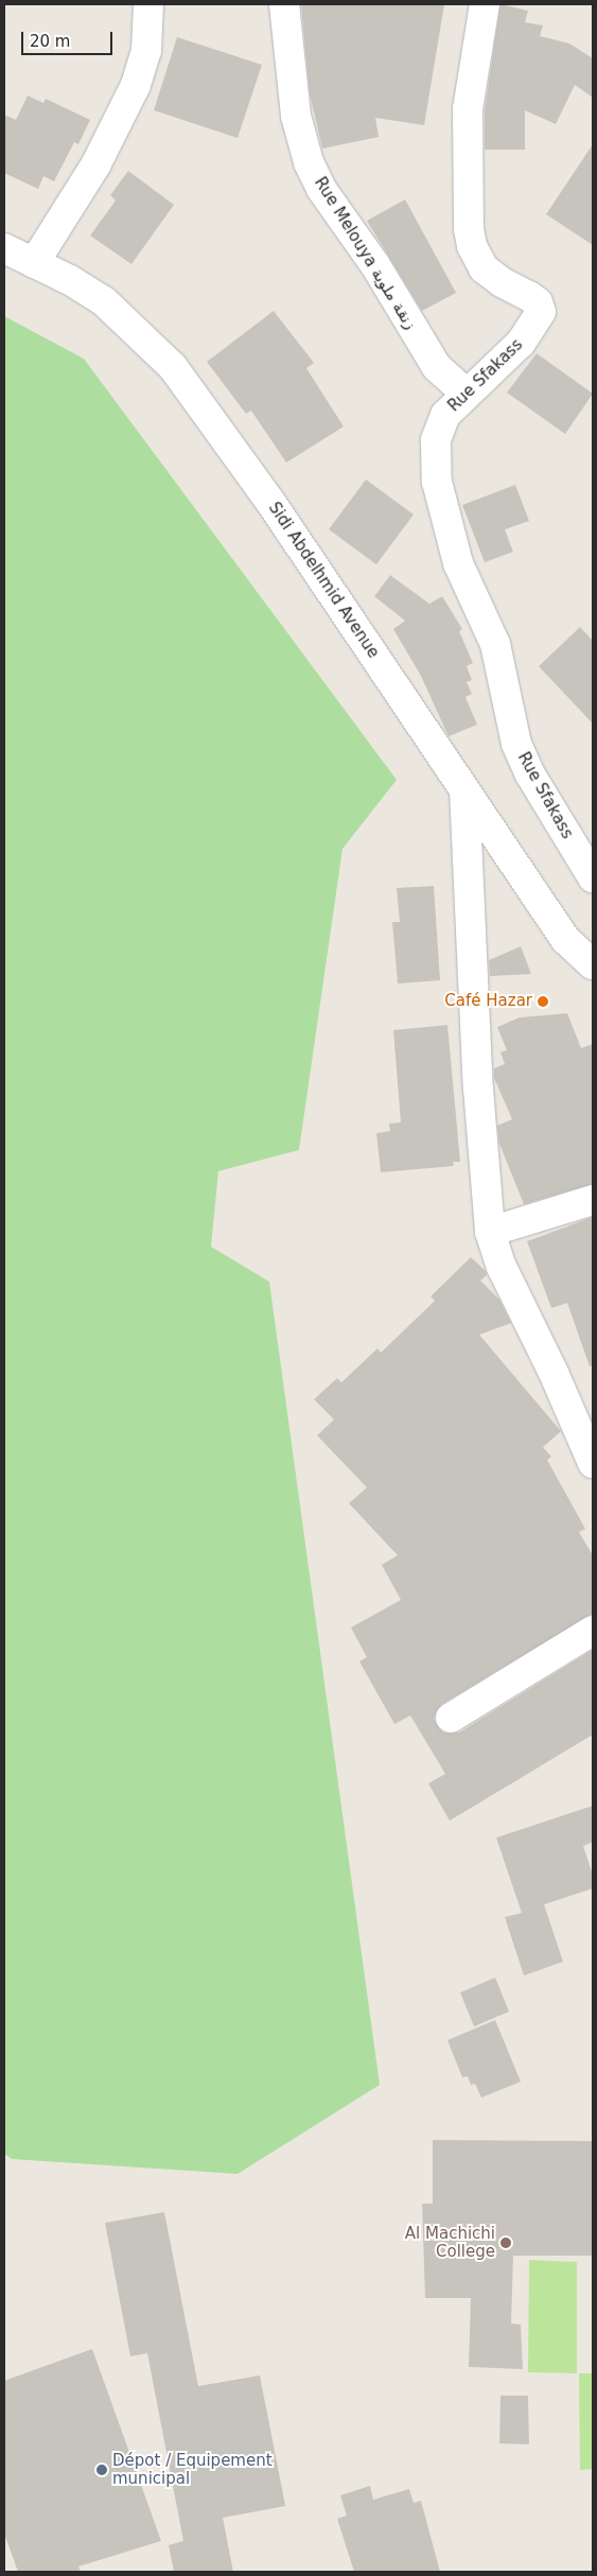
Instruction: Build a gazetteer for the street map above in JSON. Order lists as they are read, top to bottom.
{
  "streets": {
    "street": ["Rue Melouya زنقة ملوية", "Rue Sfakass", "Sidi Abdelhmid Avenue"]
  },
  "crossings": [
    ["Rue Melouya زنقة ملوية", "Rue Sfakass"]
  ],
  "places": ["Café Hazar", "Al Machichi College", "Dépot / Equipement municipal"],
  "scale_bar": "20 m"
}
